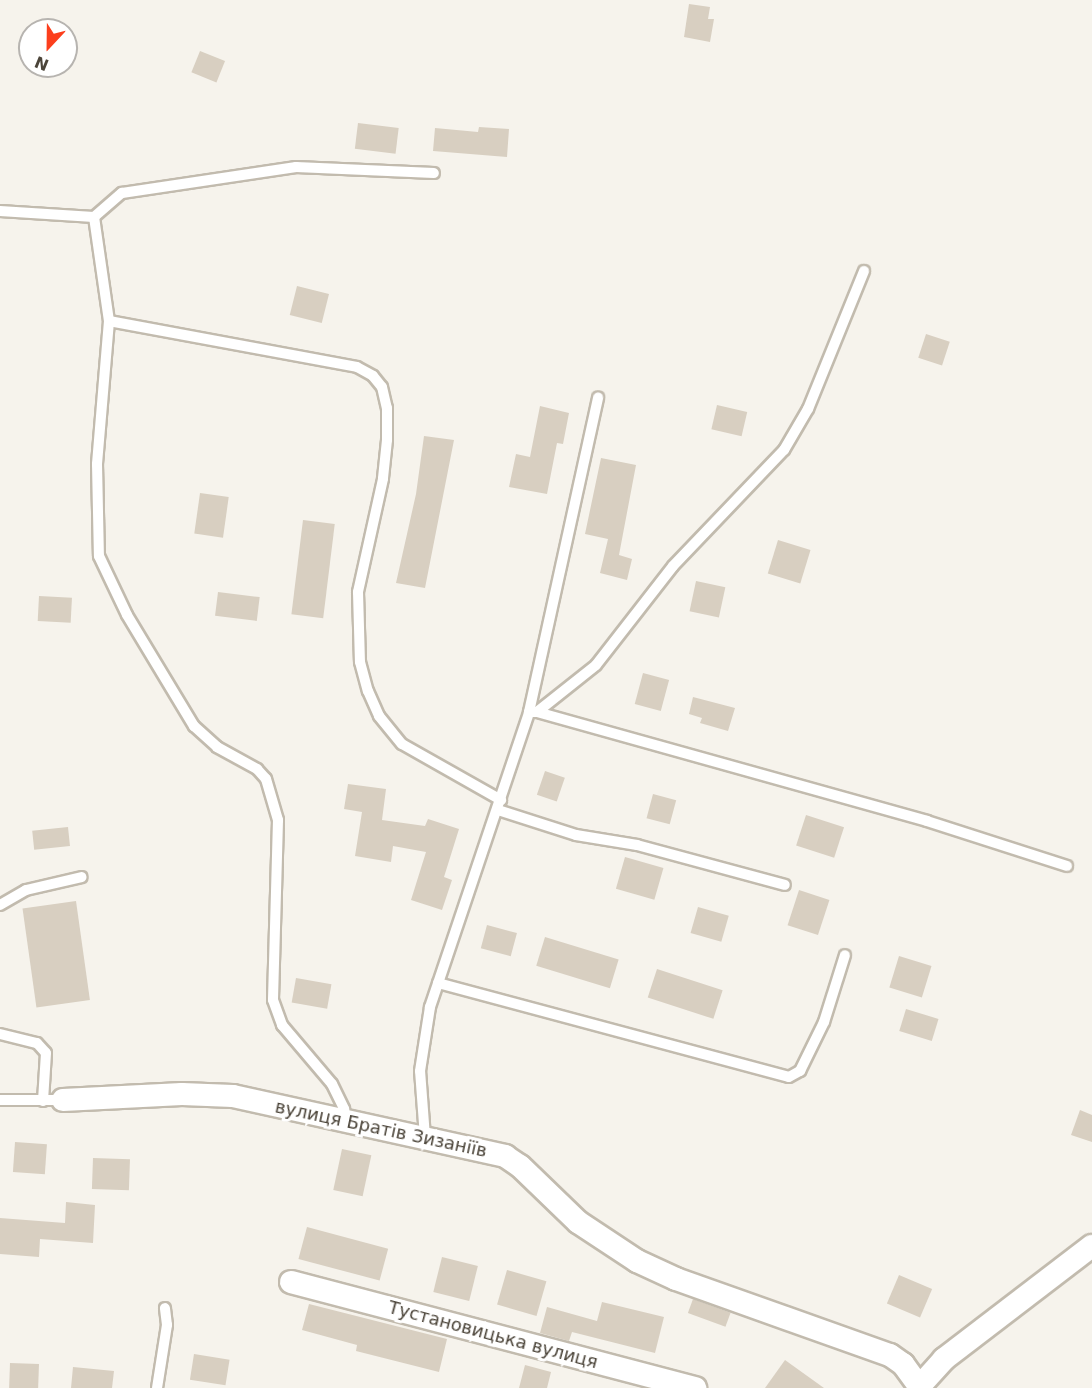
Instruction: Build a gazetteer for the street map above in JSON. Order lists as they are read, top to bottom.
{
  "streets": {
    "street": ["вулиця Братів Зизаніїв", "Тустановицька вулиця"]
  },
  "north": "bottom"
}
